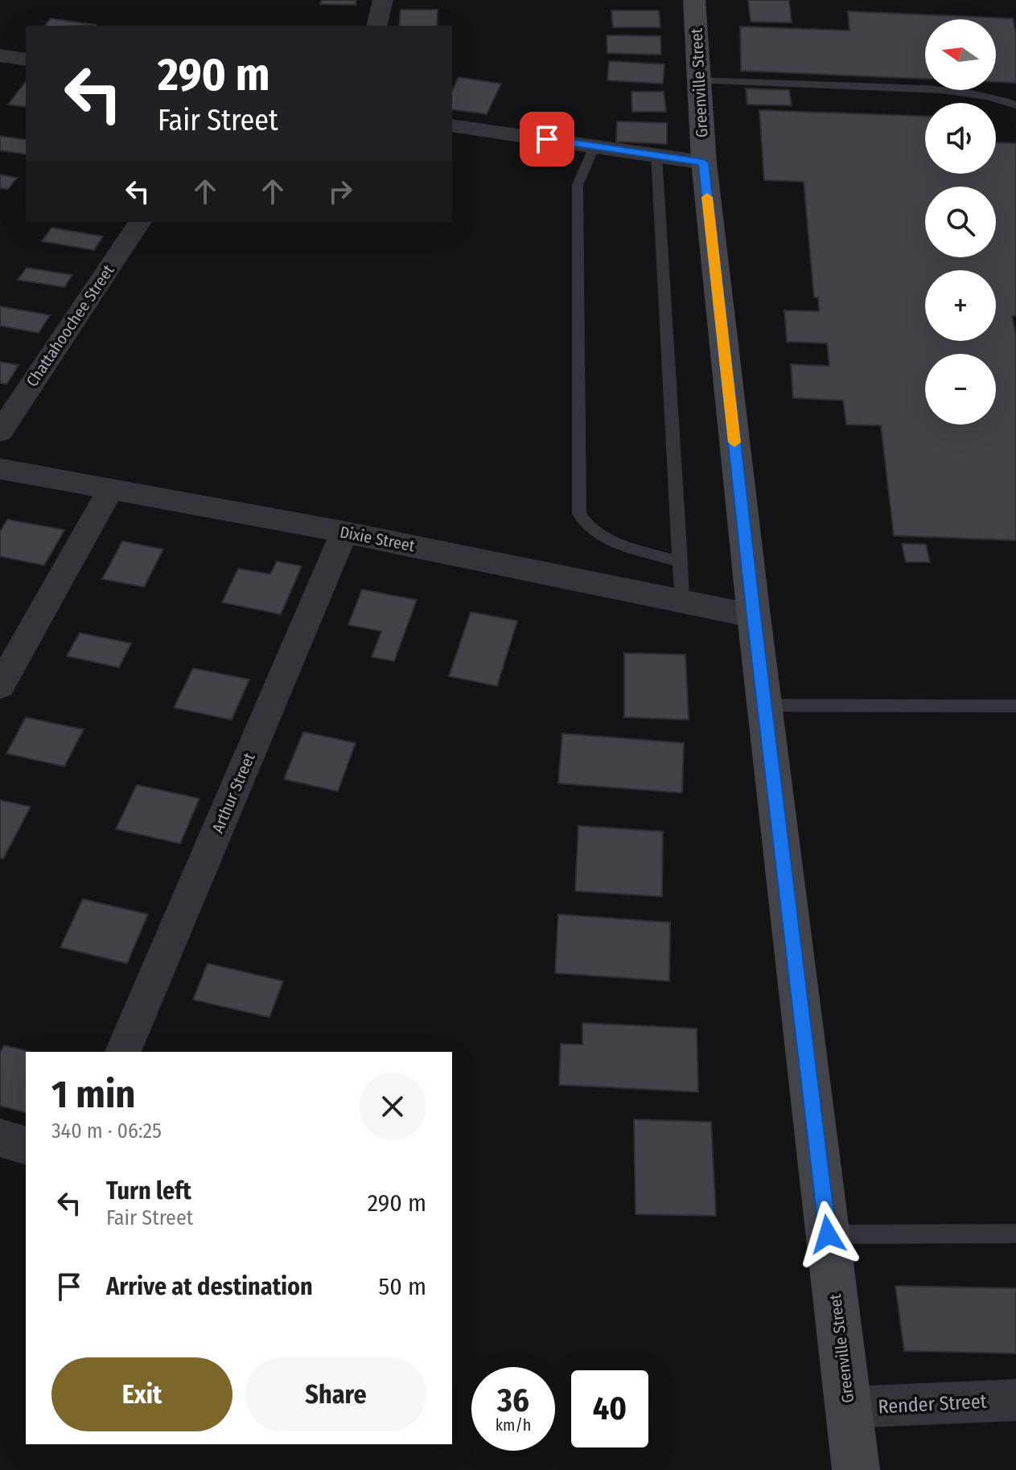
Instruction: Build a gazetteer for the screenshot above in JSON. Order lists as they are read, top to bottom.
{
  "streets": {
    "street": [
      "Greenville Street",
      "Chattahoochee Street",
      "Dixie Street",
      "Arthur Street",
      "Render Street"
    ]
  },
  "crossings": [
    ["Greenville Street", "Dixie Street"],
    ["Greenville Street", "Render Street"],
    ["Dixie Street", "Arthur Street"]
  ],
  "north": "left",
  "page": {
    "map_buttons": ["+", "−"],
    "turn": ["290 m", "Fair Street"],
    "heading": ["1 min", "340 m · 06:25"],
    "list": [
      {
        "name": "Turn left",
        "note": "Fair Street",
        "value": "290 m"
      },
      {
        "name": "Arrive at destination",
        "value": "50 m"
      }
    ],
    "buttons": ["Exit", "Share"],
    "speed": "36 km/h",
    "limit": "40"
  }
}
